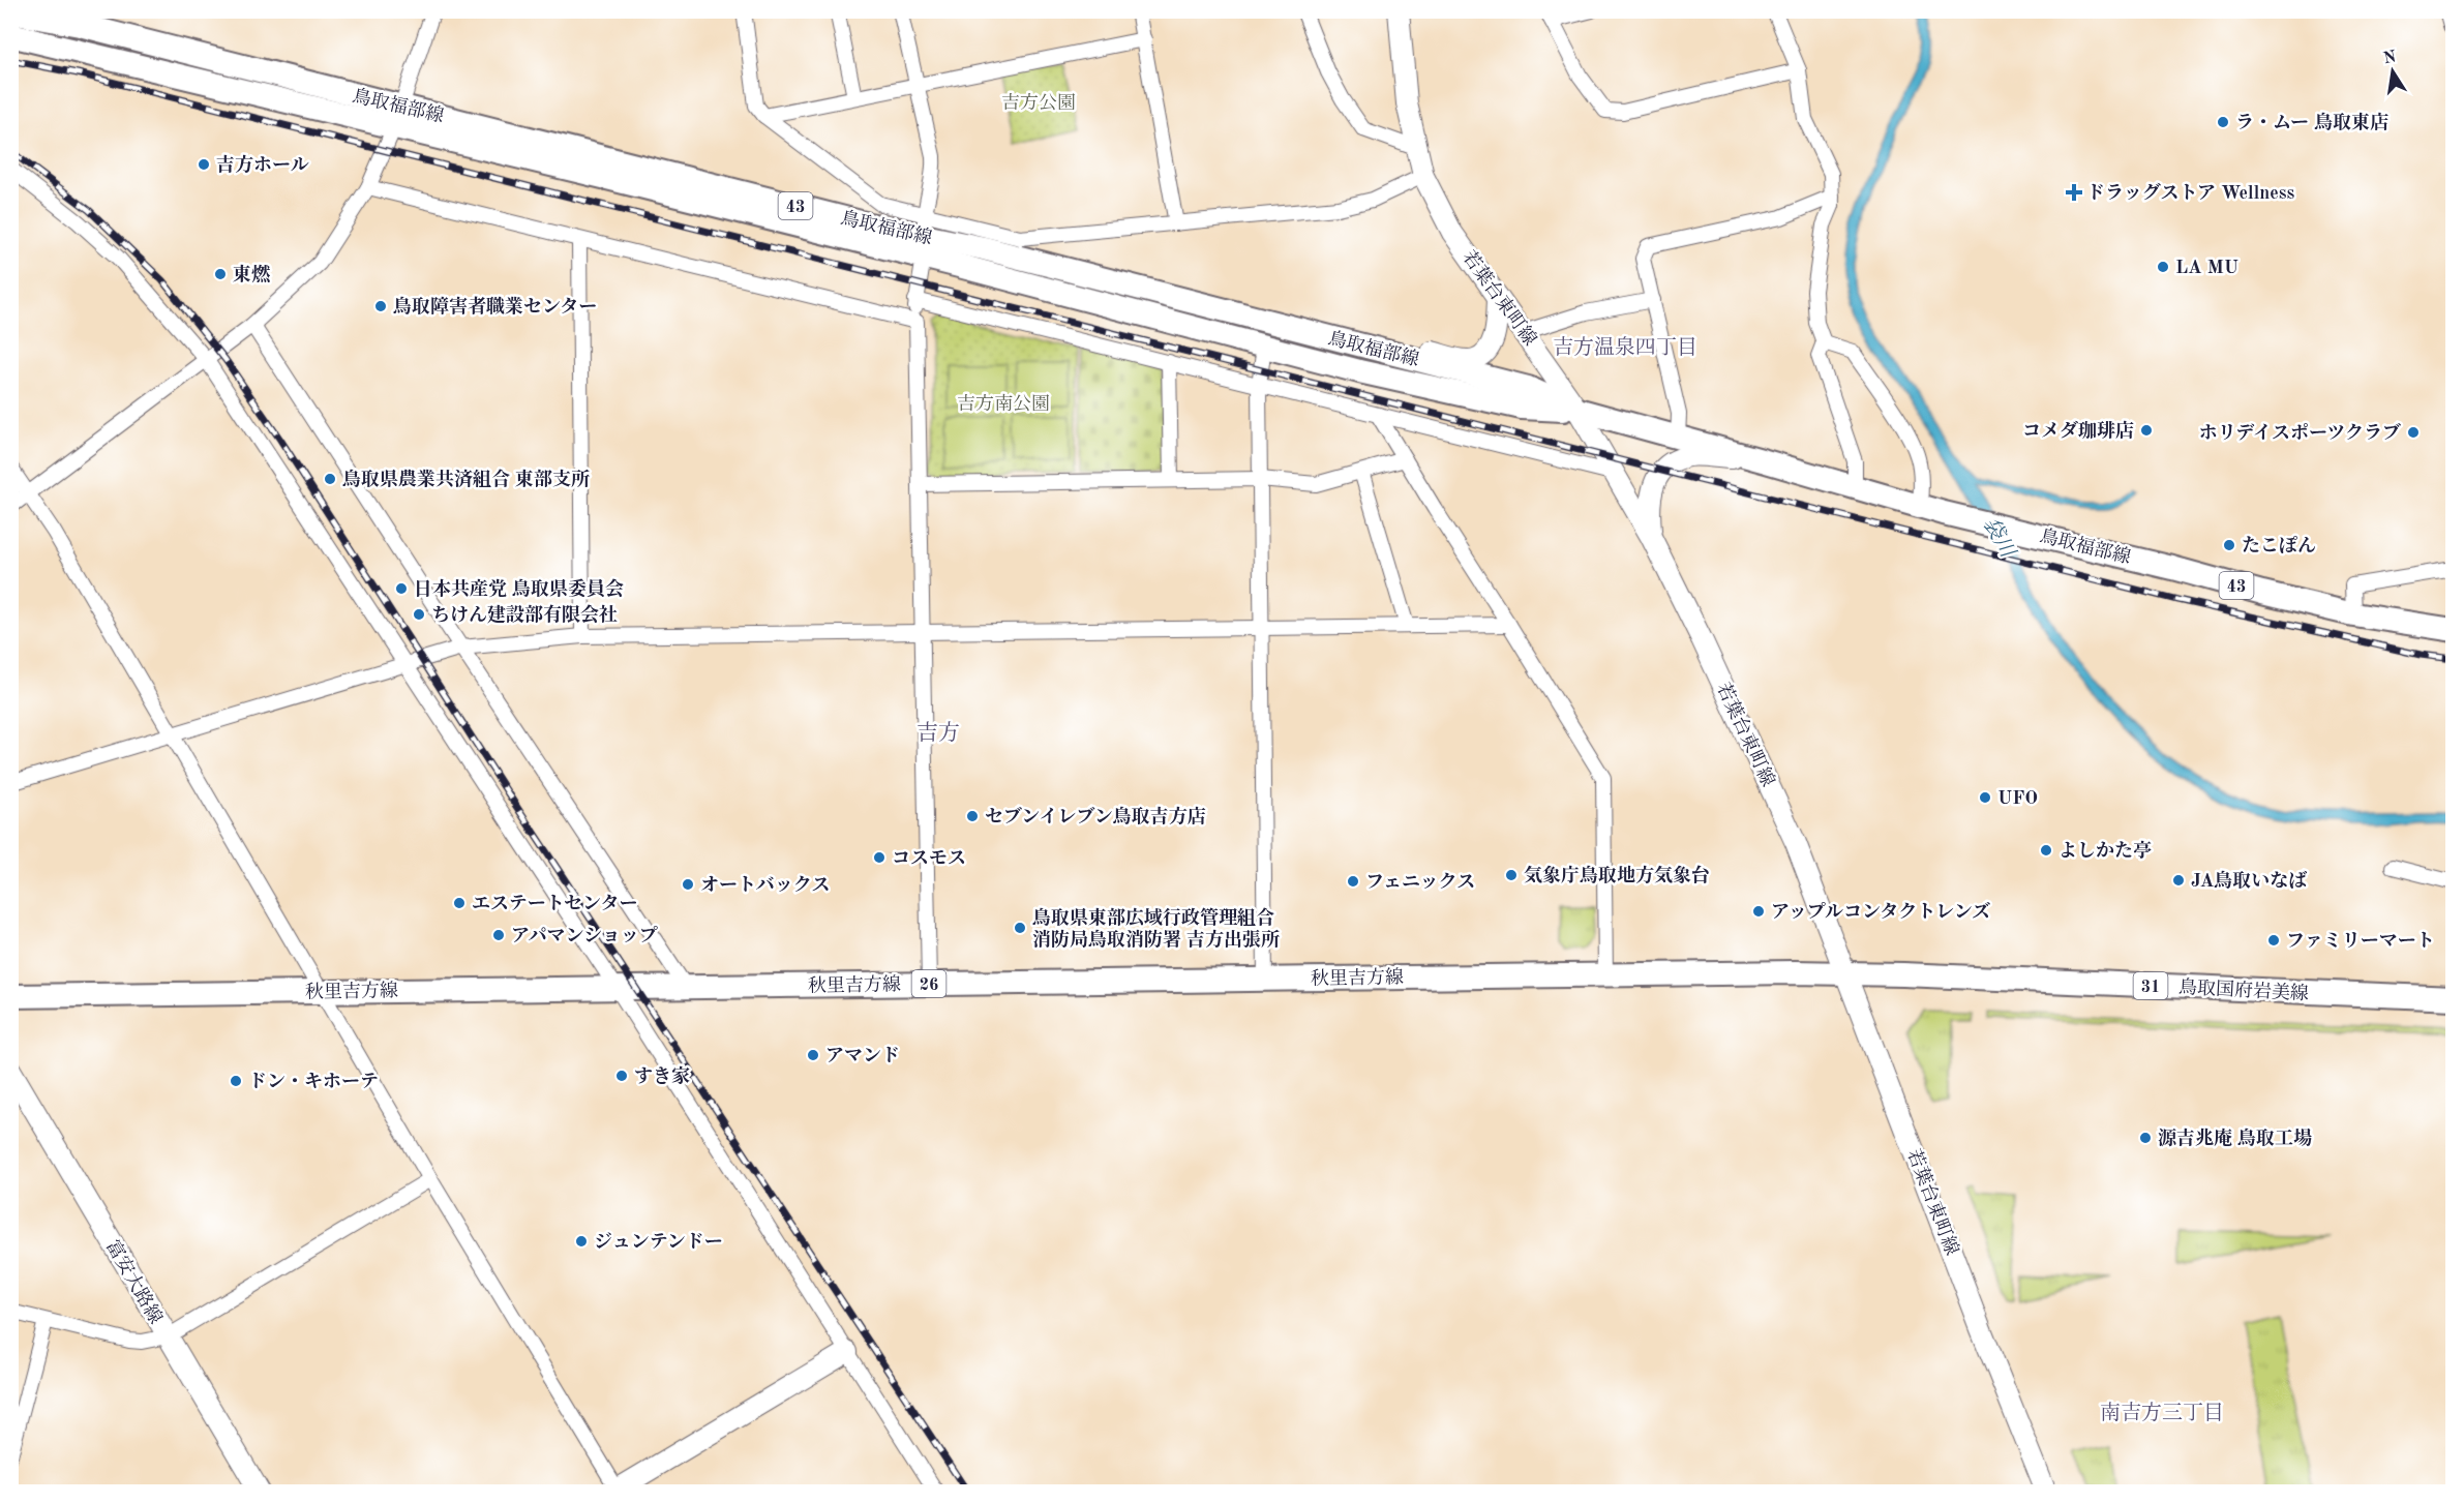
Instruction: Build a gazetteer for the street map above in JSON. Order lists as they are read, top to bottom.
{
  "streets": {
    "main road": [
      "鳥取福部線",
      "43",
      "若葉台東町線",
      "秋里吉方線",
      "26",
      "31",
      "鳥取国府岩美線",
      "富安大路線"
    ]
  },
  "crossings": [
    ["鳥取福部線", "若葉台東町線"],
    ["若葉台東町線", "秋里吉方線"],
    ["若葉台東町線", "鳥取国府岩美線"],
    ["秋里吉方線", "鳥取国府岩美線"]
  ],
  "districts": ["吉方温泉四丁目", "吉方", "南吉方三丁目"],
  "water": ["袋川"],
  "parks": ["吉方公園", "吉方南公園"],
  "places": {
    "other": [
      "ラ・ムー 鳥取東店",
      "吉方ホール",
      "LA MU",
      "東燃",
      "鳥取障害者職業センター",
      "コメダ珈琲店",
      "ホリデイスポーツクラブ",
      "鳥取県農業共済組合 東部支所",
      "たこぽん",
      "日本共産党 鳥取県委員会",
      "ちけん建設部有限会社",
      "UFO",
      "セブンイレブン鳥取吉方店",
      "よしかた亭",
      "コスモス",
      "気象庁鳥取地方気象台",
      "JA鳥取いなば",
      "フェニックス",
      "オートバックス",
      "エステートセンター",
      "アップルコンタクトレンズ",
      "鳥取県東部広域行政管理組合 消防局鳥取消防署 吉方出張所",
      "アパマンショップ",
      "ファミリーマート",
      "アマンド",
      "すき家",
      "ドン・キホーテ",
      "源吉兆庵 鳥取工場",
      "ジュンテンドー"
    ],
    "health": ["ドラッグストア Wellness"]
  },
  "north": "top"
}
